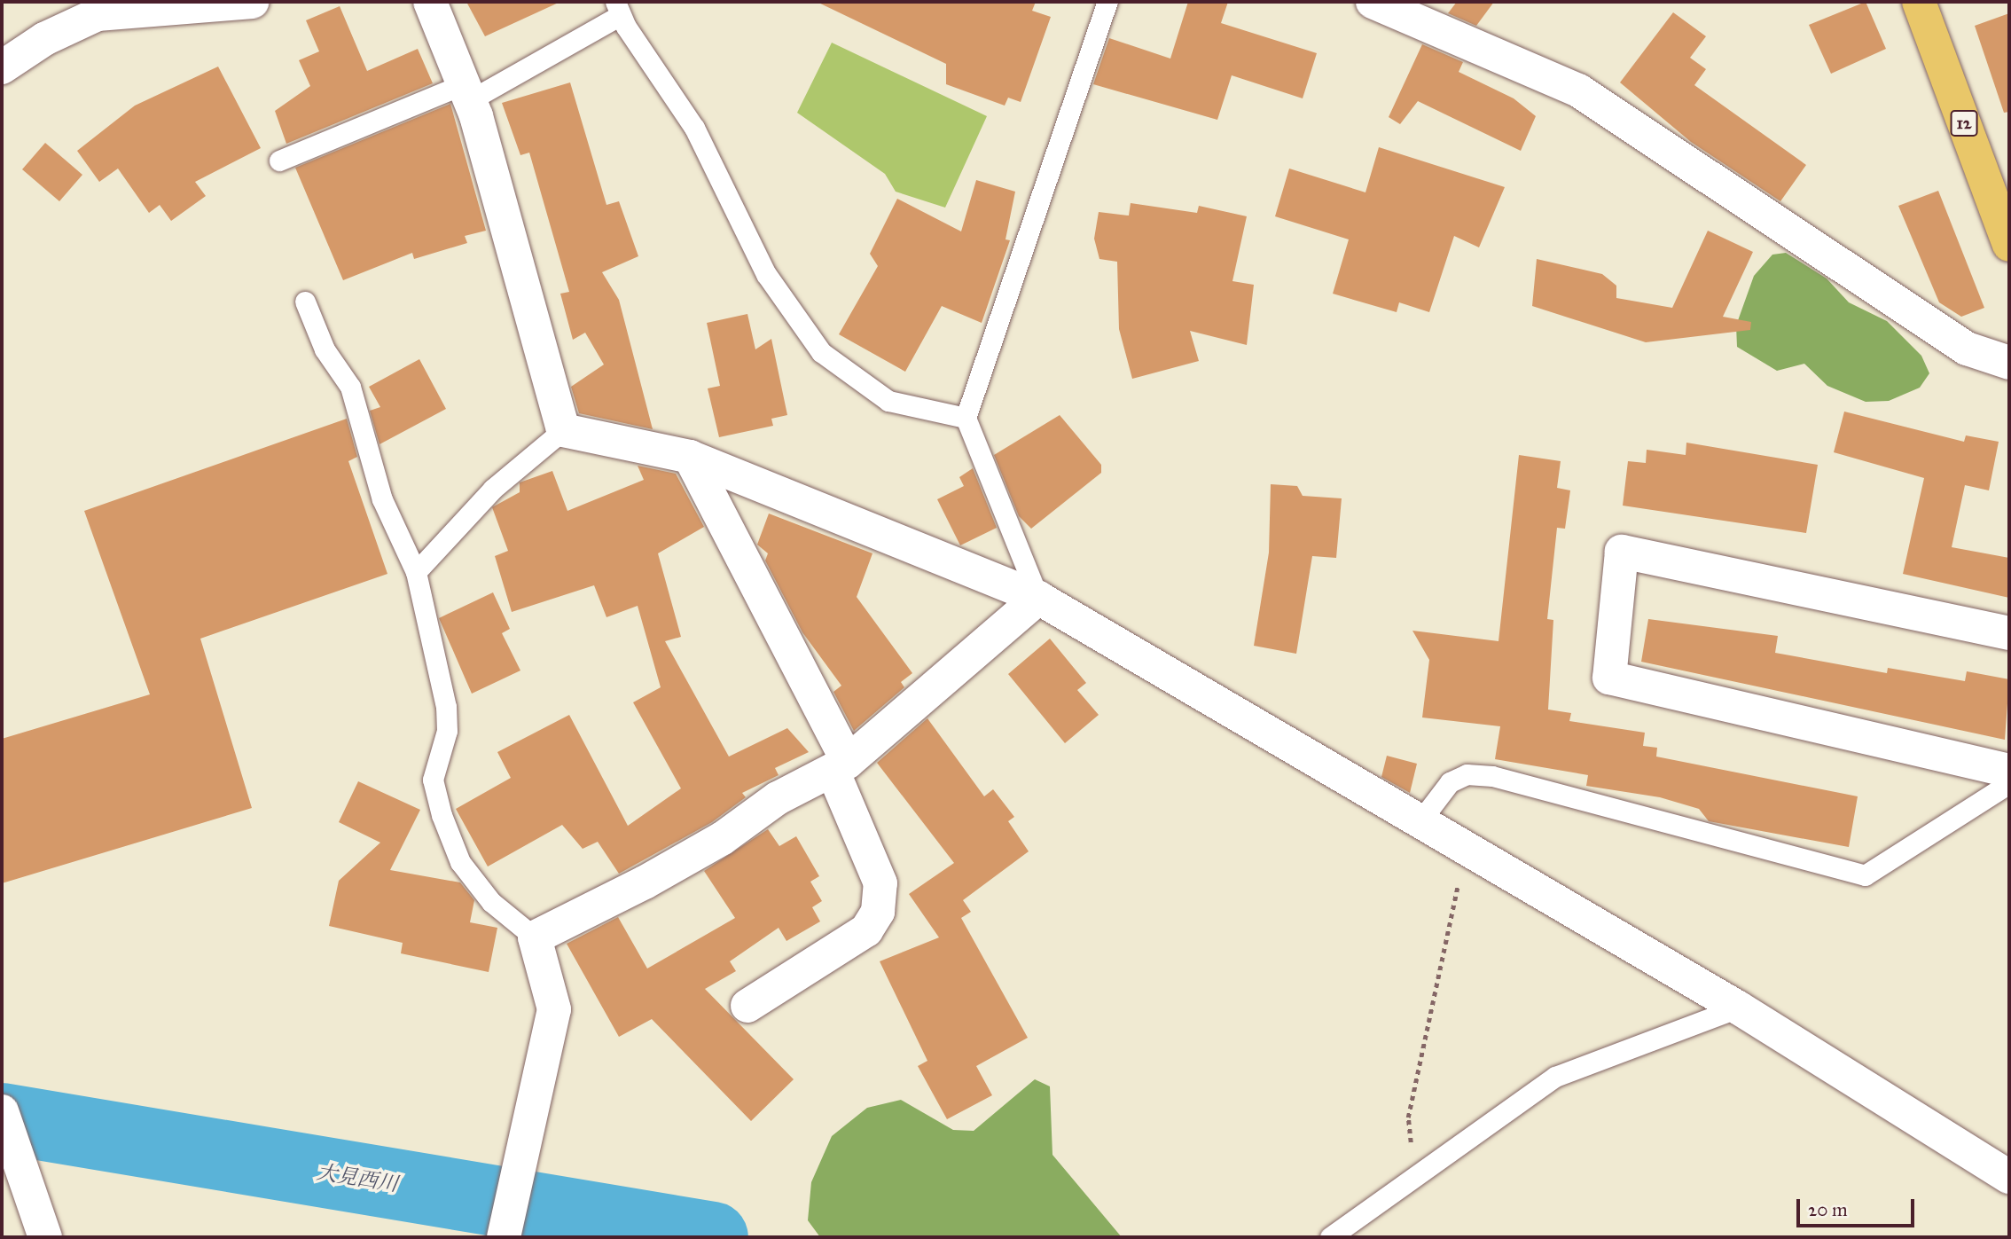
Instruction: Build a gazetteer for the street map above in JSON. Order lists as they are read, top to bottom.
{
  "streets": {
    "main road": ["12"]
  },
  "water": ["大見西川"],
  "scale_bar": "20 m"
}
